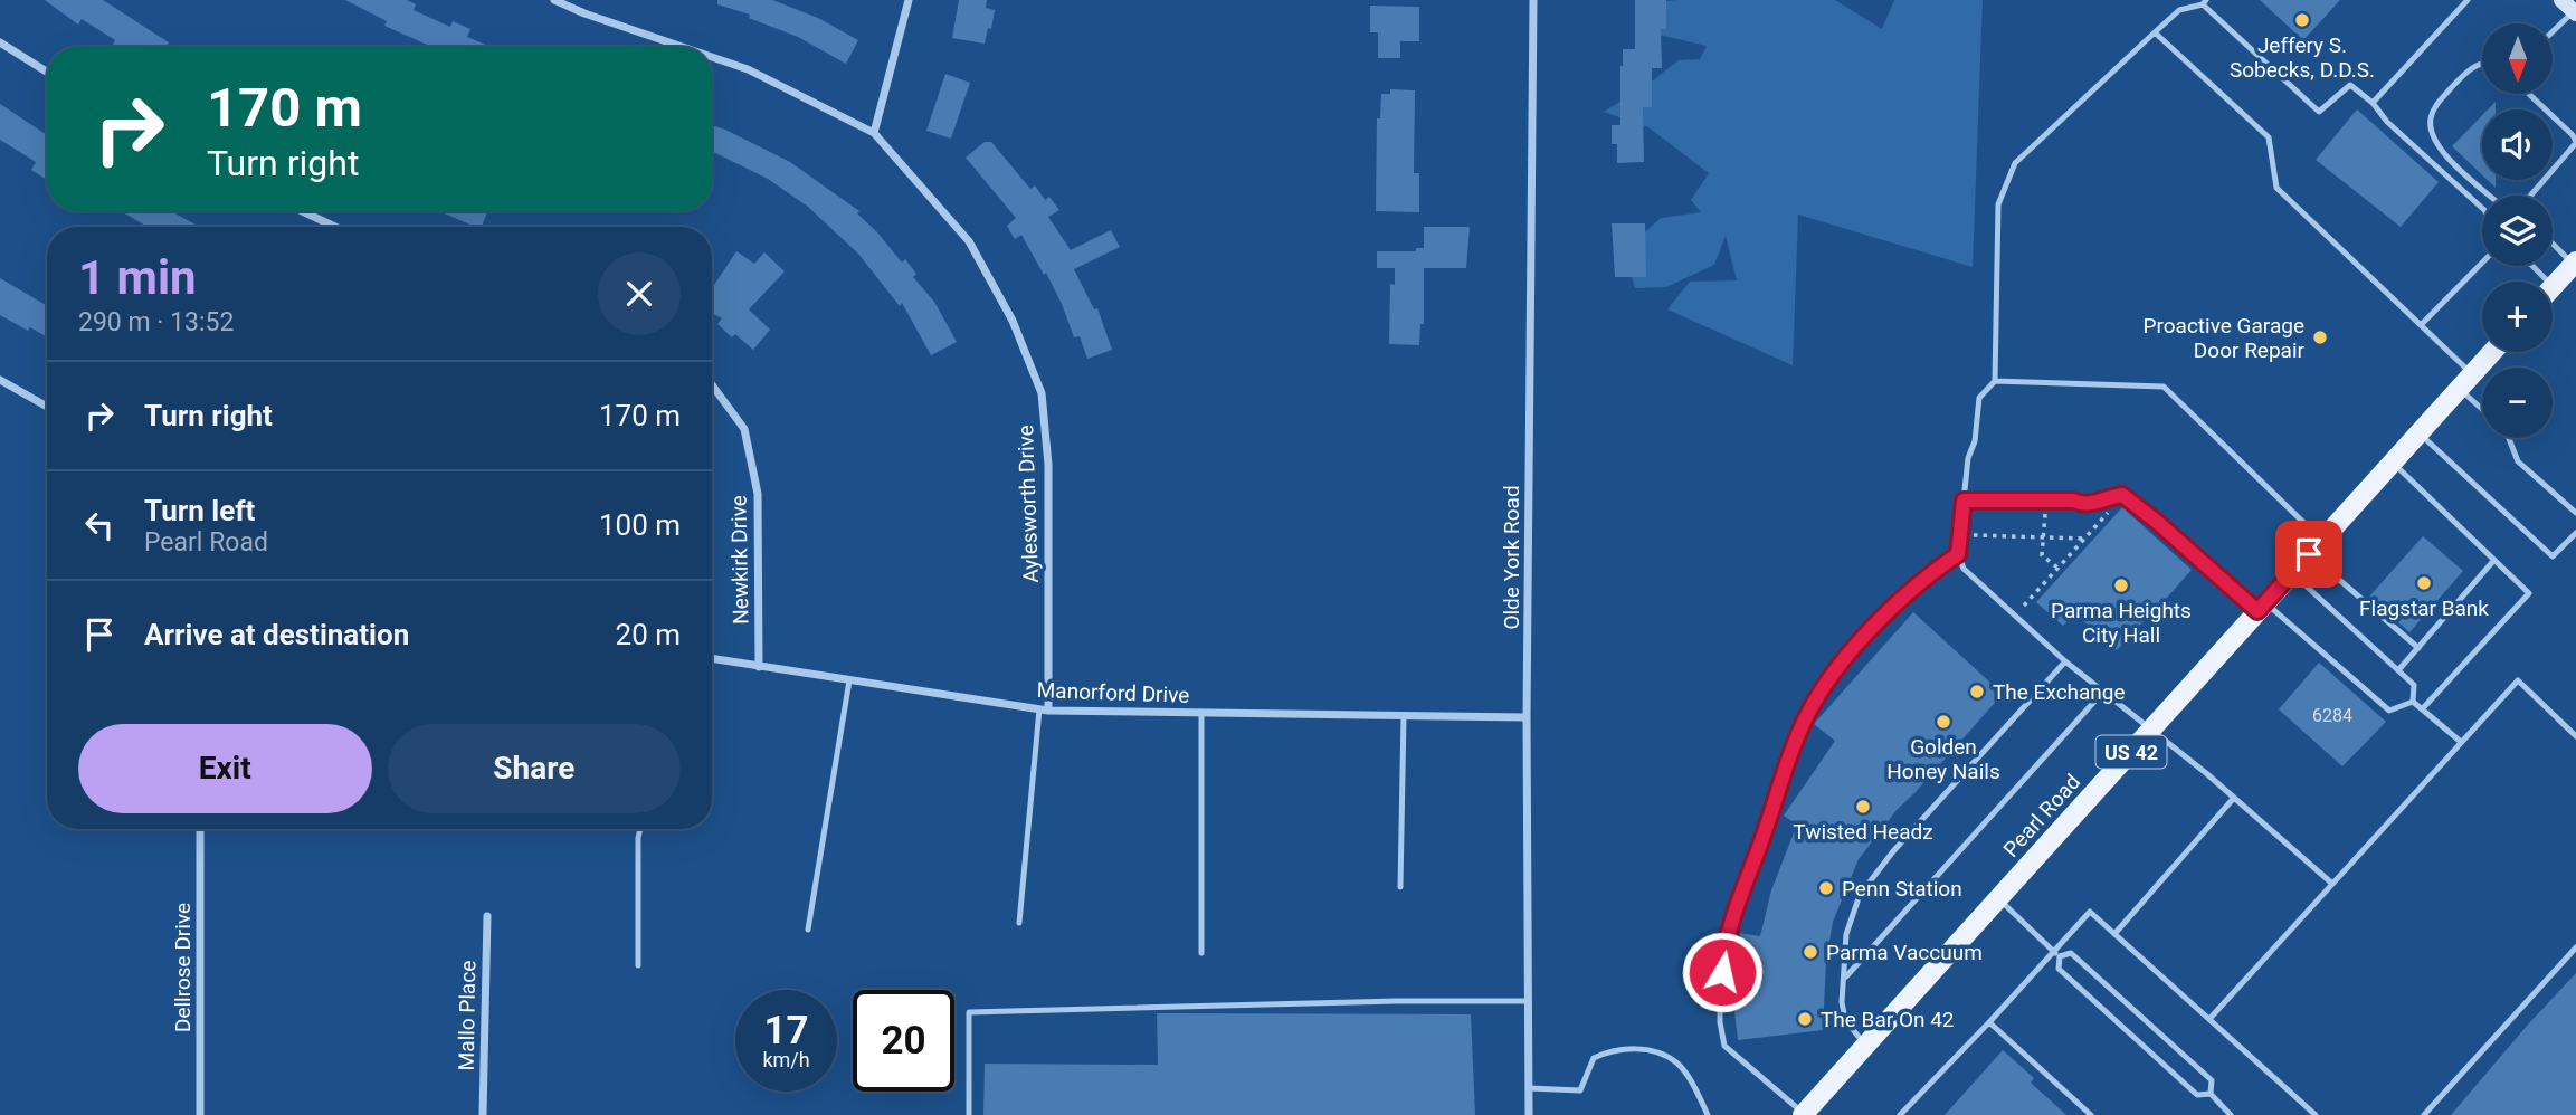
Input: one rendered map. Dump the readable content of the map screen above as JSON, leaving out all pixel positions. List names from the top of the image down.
{
  "streets": {
    "main road": ["US 42", "Pearl Road"],
    "street": [
      "Aylesworth Drive",
      "Olde York Road",
      "Newkirk Drive",
      "Manorford Drive",
      "Dellrose Drive",
      "Mallo Place"
    ]
  },
  "crossings": [
    ["Aylesworth Drive", "Manorford Drive"],
    ["Olde York Road", "Manorford Drive"],
    ["Newkirk Drive", "Manorford Drive"]
  ],
  "places": [
    "Jeffery S. Sobecks, D.D.S.",
    "Proactive Garage Door Repair",
    "Flagstar Bank",
    "Parma Heights City Hall",
    "The Exchange",
    "Golden Honey Nails",
    "Twisted Headz",
    "Penn Station",
    "Parma Vaccuum",
    "The Bar On 42"
  ],
  "house_numbers": ["6284"],
  "north": "bottom",
  "page": {
    "map_buttons": ["+", "−"],
    "turn": ["170 m", "Turn right"],
    "heading": ["1 min", "290 m · 13:52"],
    "list": [
      {
        "name": "Turn right",
        "value": "170 m"
      },
      {
        "name": "Turn left",
        "note": "Pearl Road",
        "value": "100 m"
      },
      {
        "name": "Arrive at destination",
        "value": "20 m"
      }
    ],
    "buttons": ["Exit", "Share"],
    "speed": "17 km/h",
    "limit": "20"
  }
}
